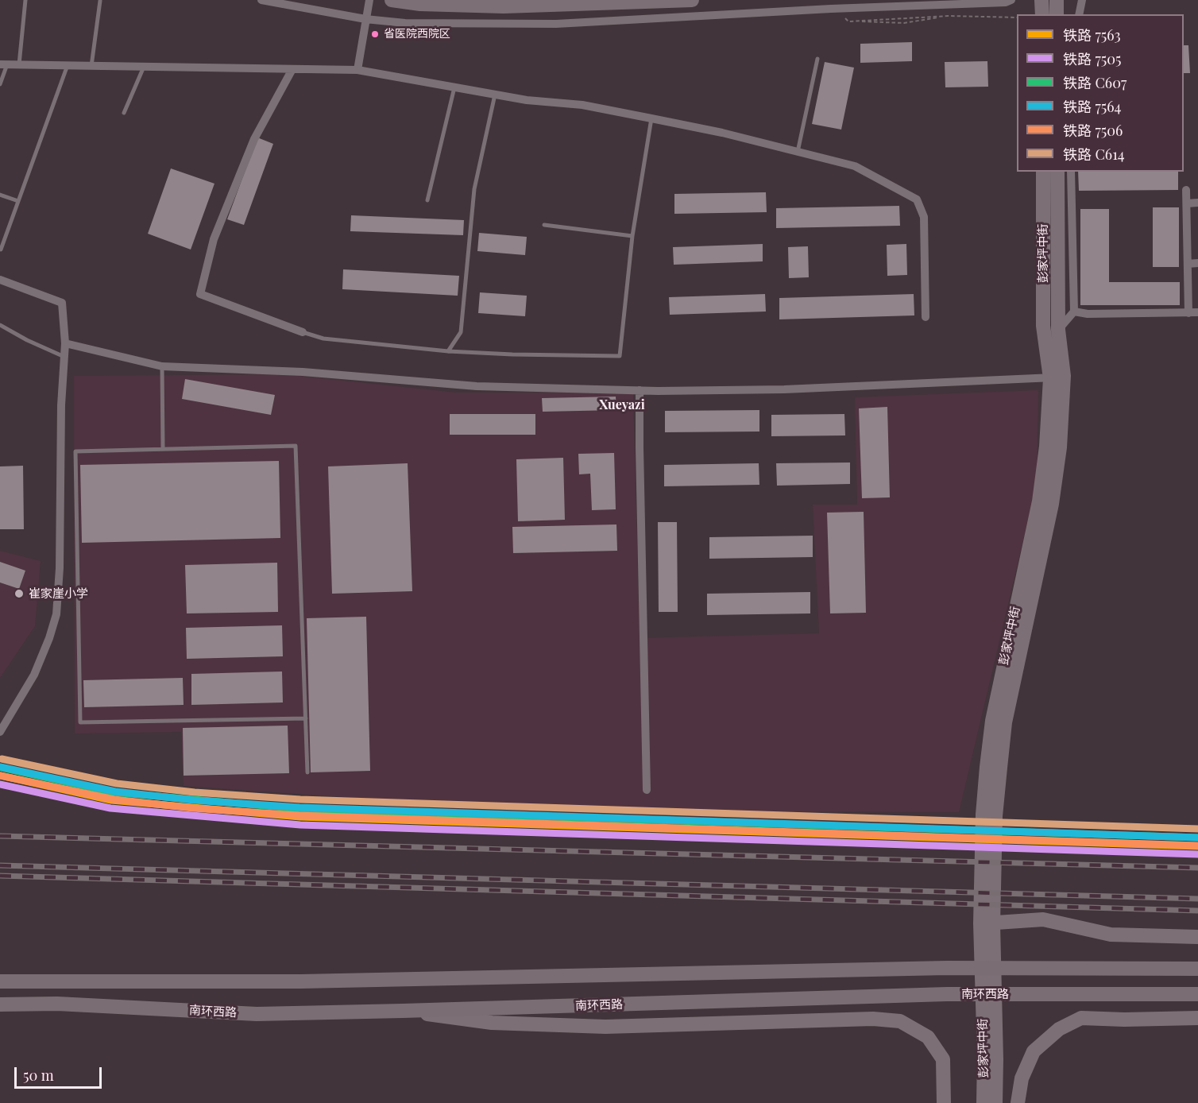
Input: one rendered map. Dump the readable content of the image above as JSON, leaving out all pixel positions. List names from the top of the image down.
{
  "streets": {
    "highway": ["南环西路"],
    "main road": ["彭家坪中街"]
  },
  "districts": ["Xueyazi"],
  "places": ["省医院西院区", "崔家崖小学"],
  "lines": [
    "rail line C614",
    "rail line 7564",
    "rail line C607",
    "rail line 7563",
    "rail line 7506",
    "rail line 7505"
  ],
  "legend": [
    "铁路 7563",
    "铁路 7505",
    "铁路 C607",
    "铁路 7564",
    "铁路 7506",
    "铁路 C614"
  ],
  "scale_bar": "50 m"
}
